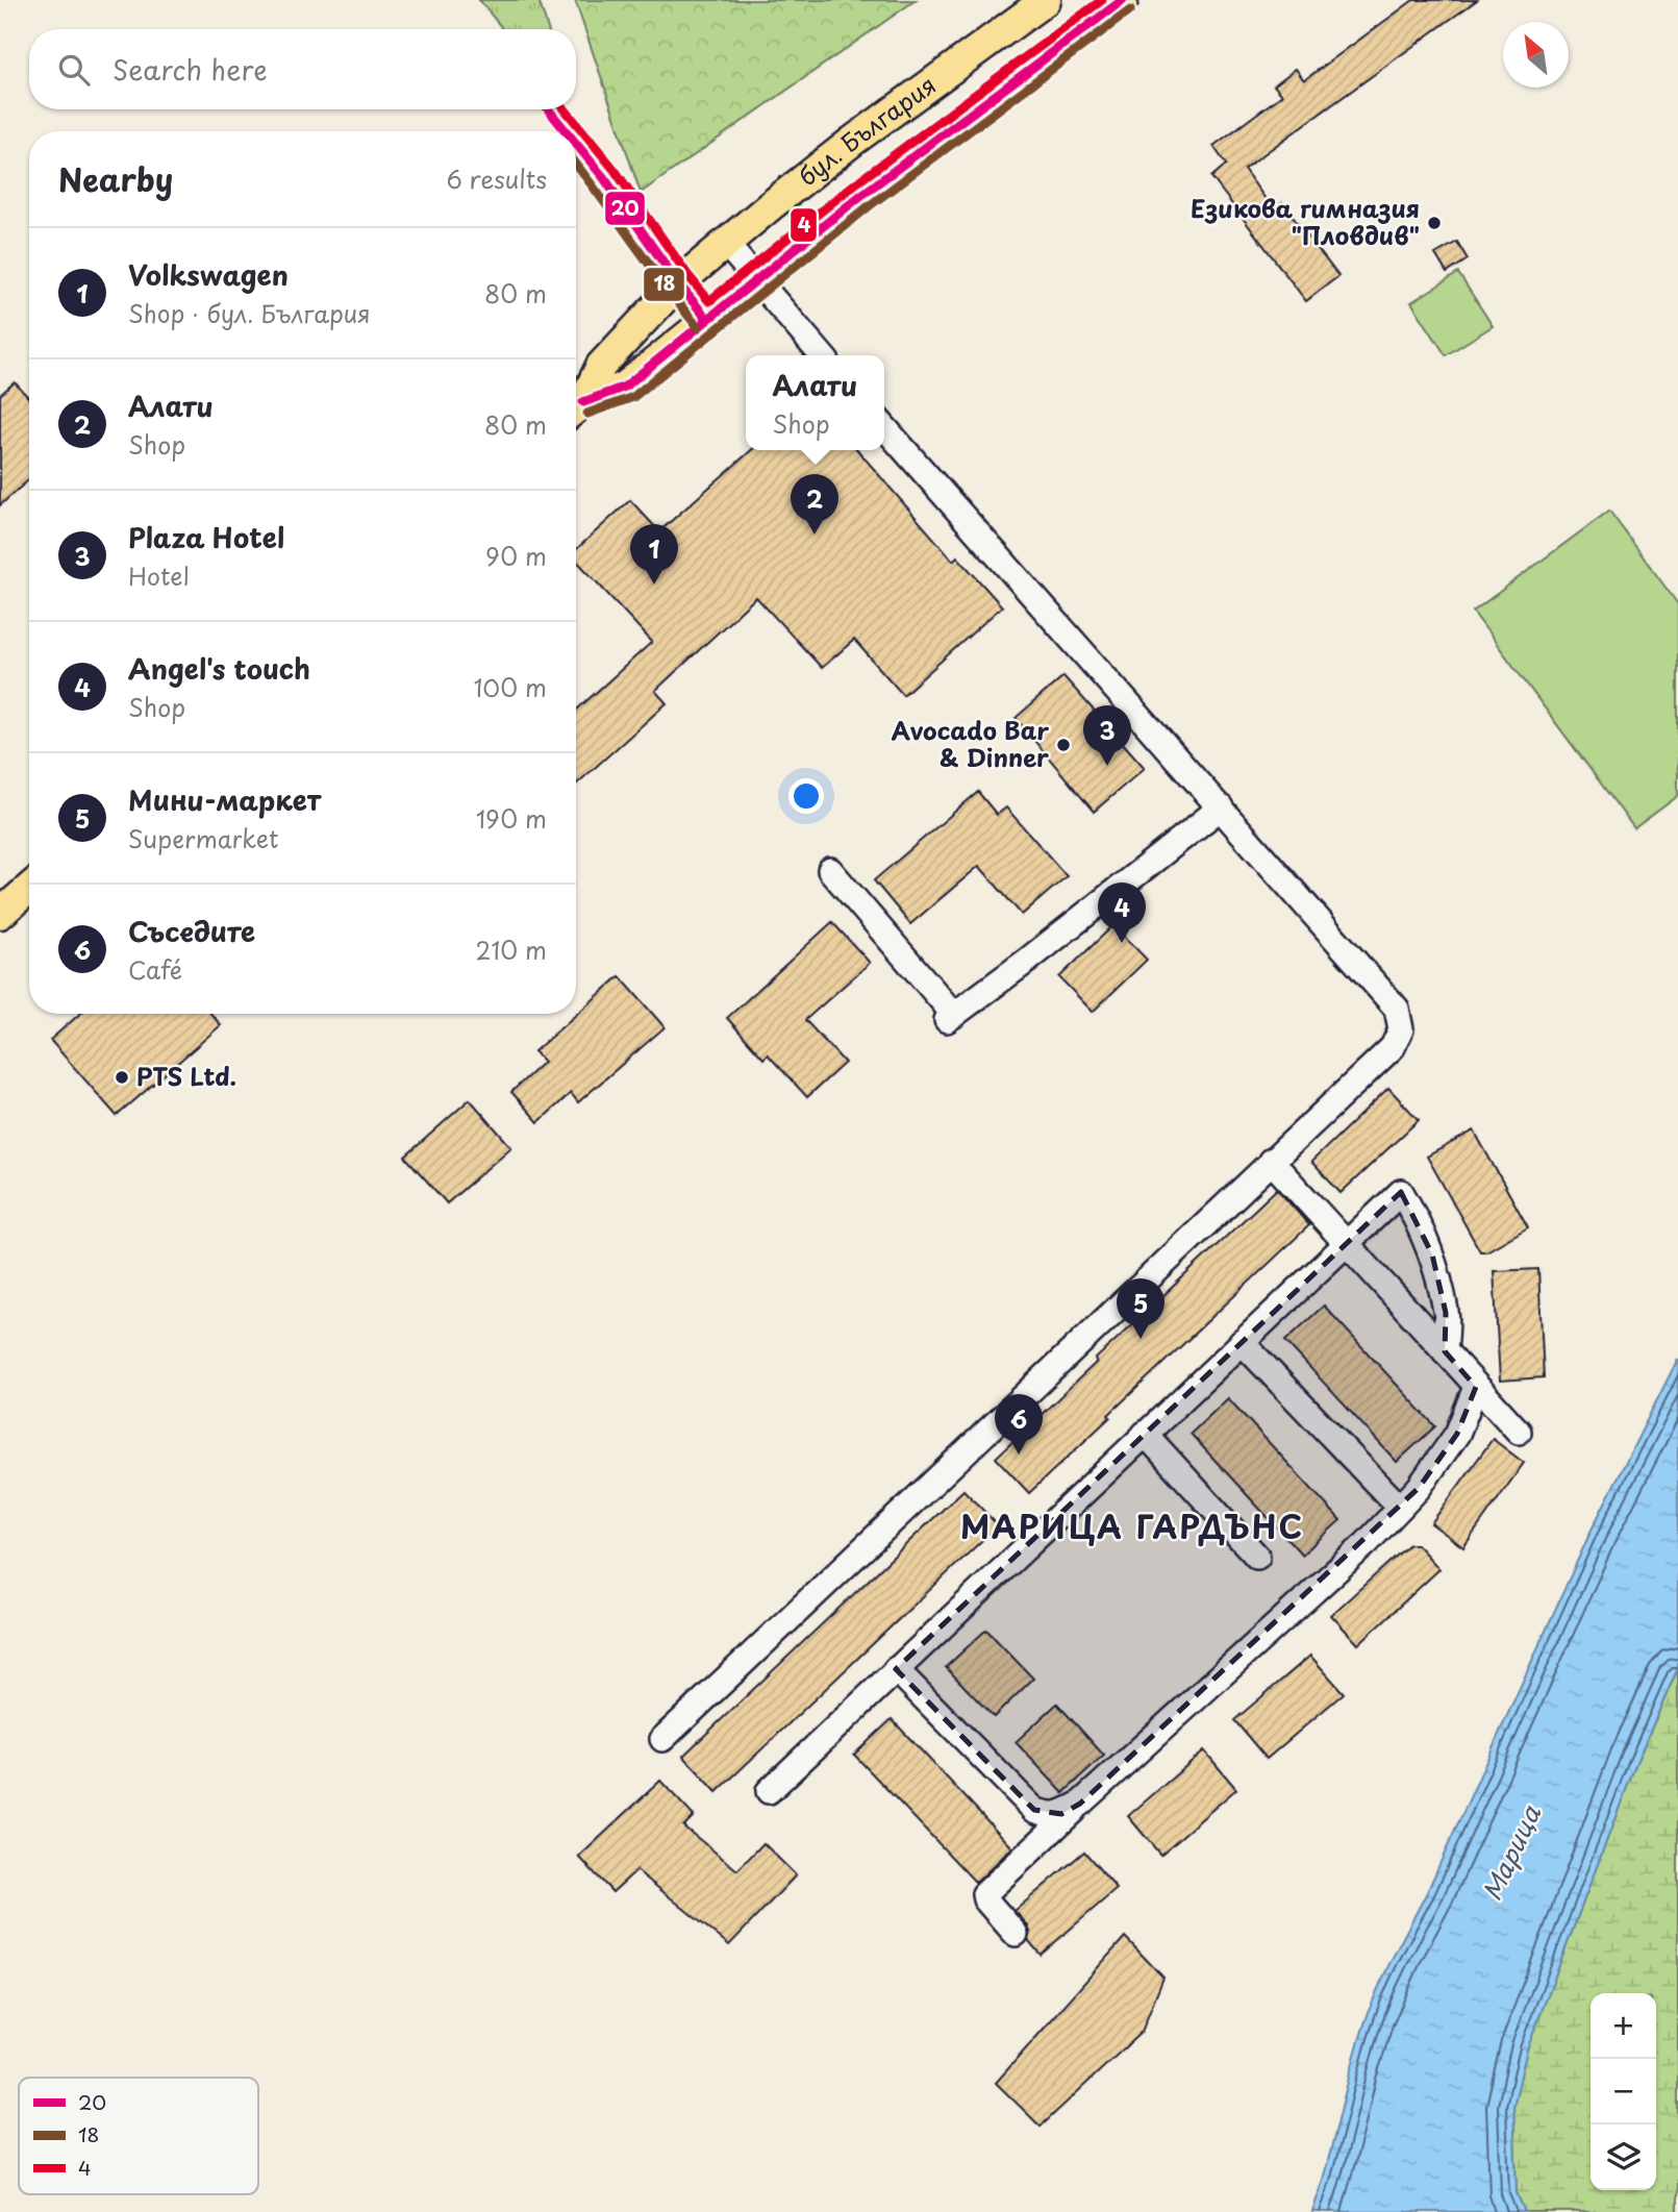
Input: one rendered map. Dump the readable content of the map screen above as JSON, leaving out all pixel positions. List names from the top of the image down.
{
  "streets": {
    "main road": ["бул. България"]
  },
  "districts": ["МАРИЦА ГАРДЪНС"],
  "water": ["Марица"],
  "places": ["Езикова гимназия \"Пловдив\"", "Avocado Bar & Dinner", "PTS Ltd."],
  "lines": ["transit line 20", "transit line 4", "transit line 18"],
  "legend": ["20", "18", "4"],
  "north": "top left",
  "page": {
    "search": "Search here",
    "heading": ["Nearby", "6 results"],
    "list": [
      {
        "mark": "1",
        "name": "Volkswagen",
        "note": "Shop · бул. България",
        "value": "80 m"
      },
      {
        "mark": "2",
        "name": "Алати",
        "note": "Shop",
        "value": "80 m"
      },
      {
        "mark": "3",
        "name": "Plaza Hotel",
        "note": "Hotel",
        "value": "90 m"
      },
      {
        "mark": "4",
        "name": "Angel's touch",
        "note": "Shop",
        "value": "100 m"
      },
      {
        "mark": "5",
        "name": "Мини-маркет",
        "note": "Supermarket",
        "value": "190 m"
      },
      {
        "mark": "6",
        "name": "Съседите",
        "note": "Café",
        "value": "210 m"
      }
    ],
    "popup": ["Алати", "Shop"],
    "pins": [
      "2",
      "1",
      "3",
      "4",
      "5",
      "6"
    ],
    "map_buttons": ["+", "−"]
  }
}
